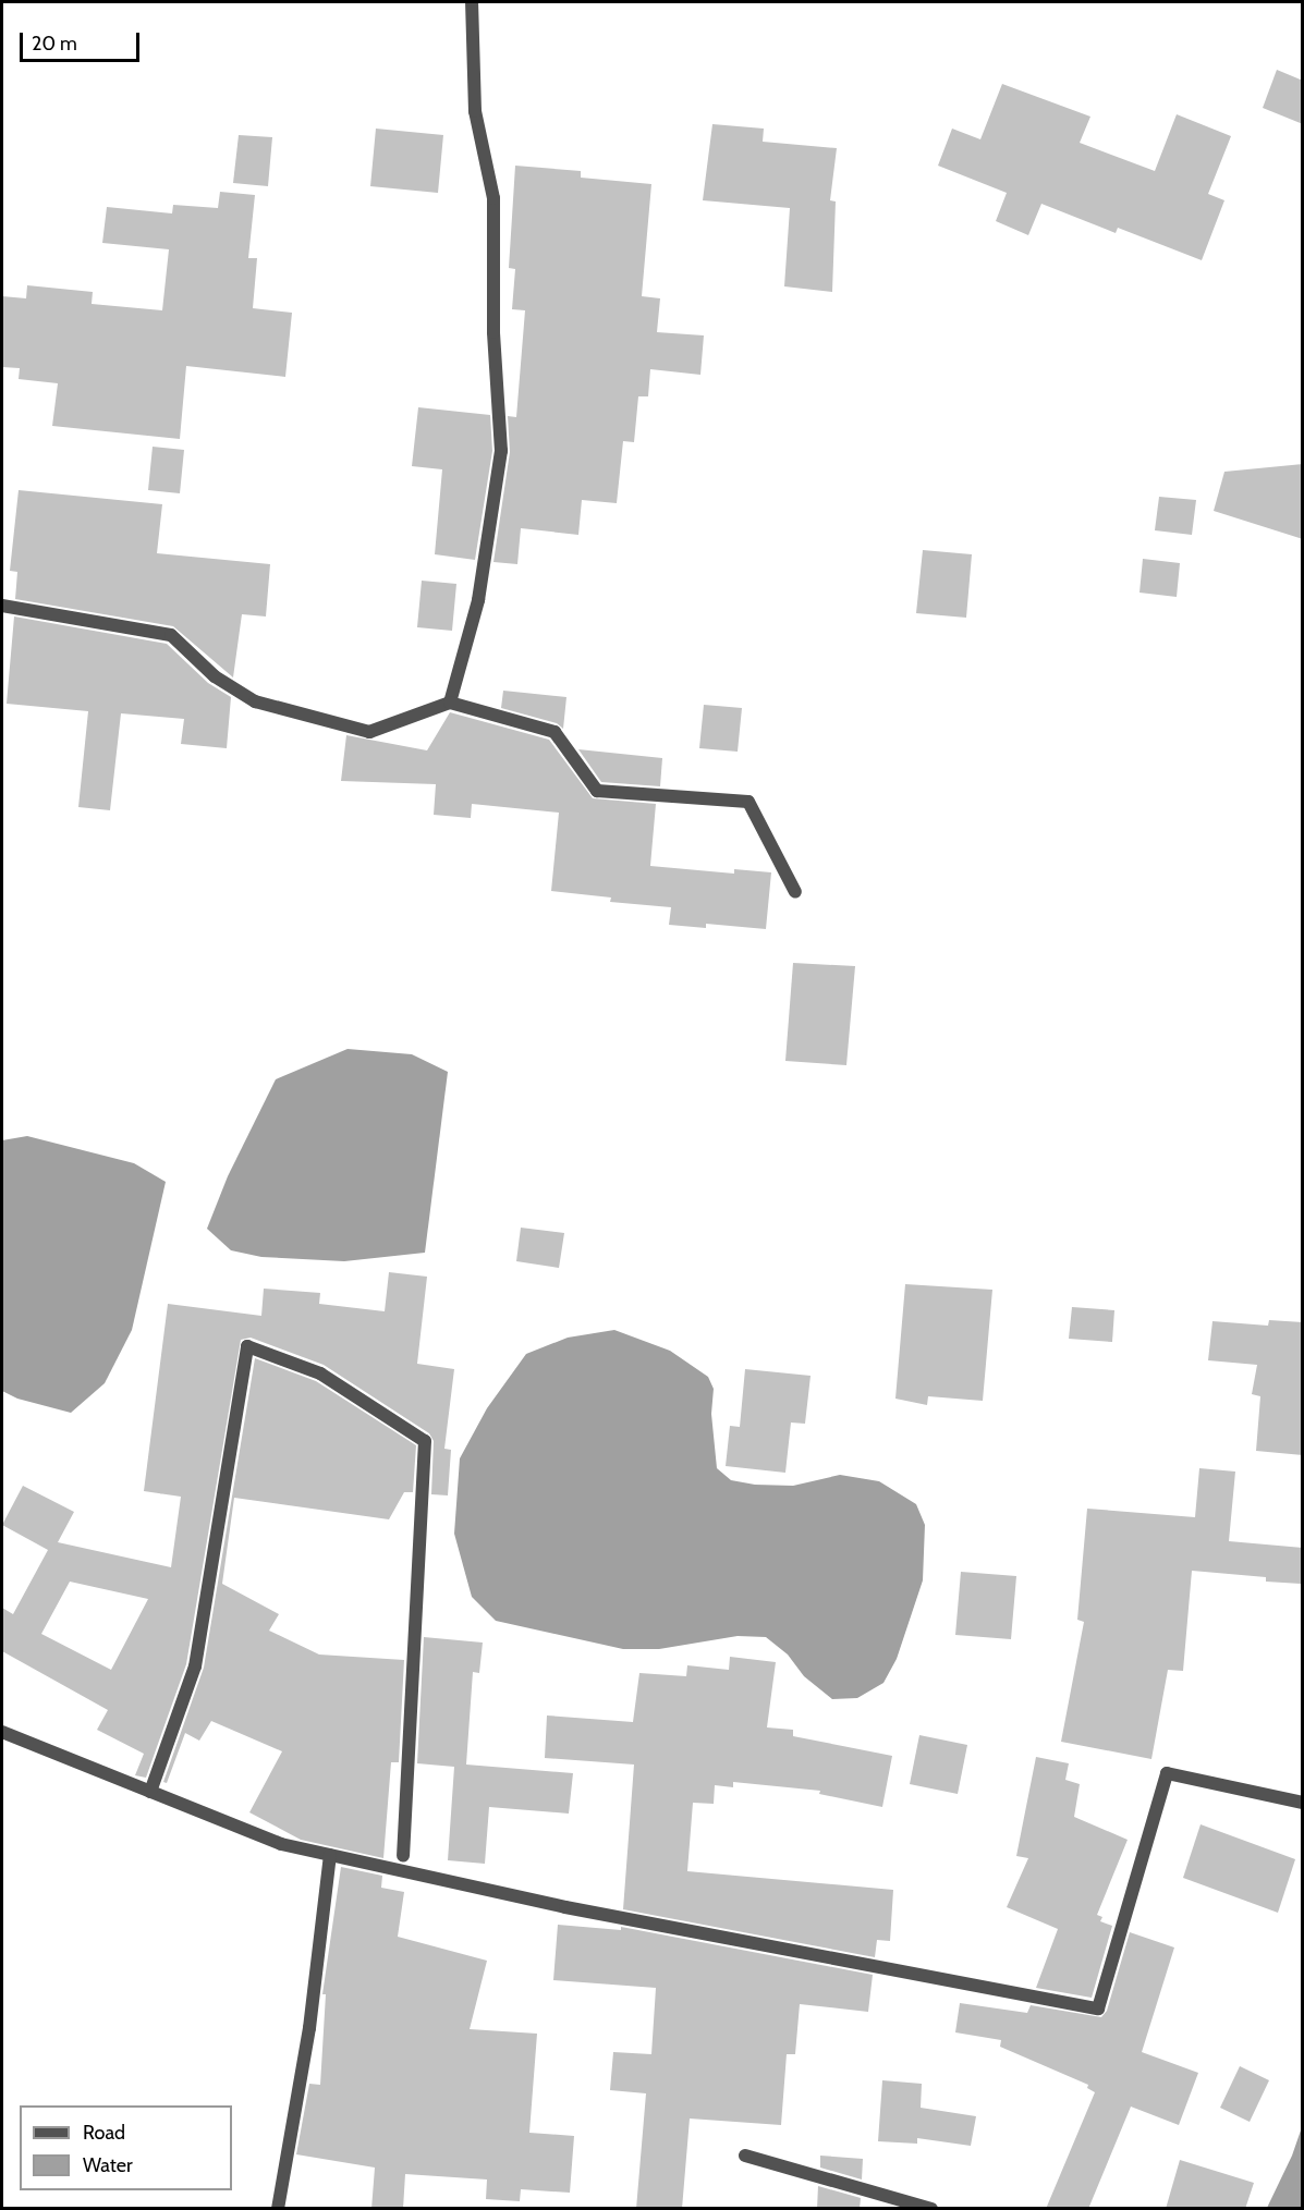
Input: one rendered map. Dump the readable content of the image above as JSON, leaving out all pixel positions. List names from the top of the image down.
{
  "legend": ["Road", "Water"],
  "scale_bar": "20 m"
}
